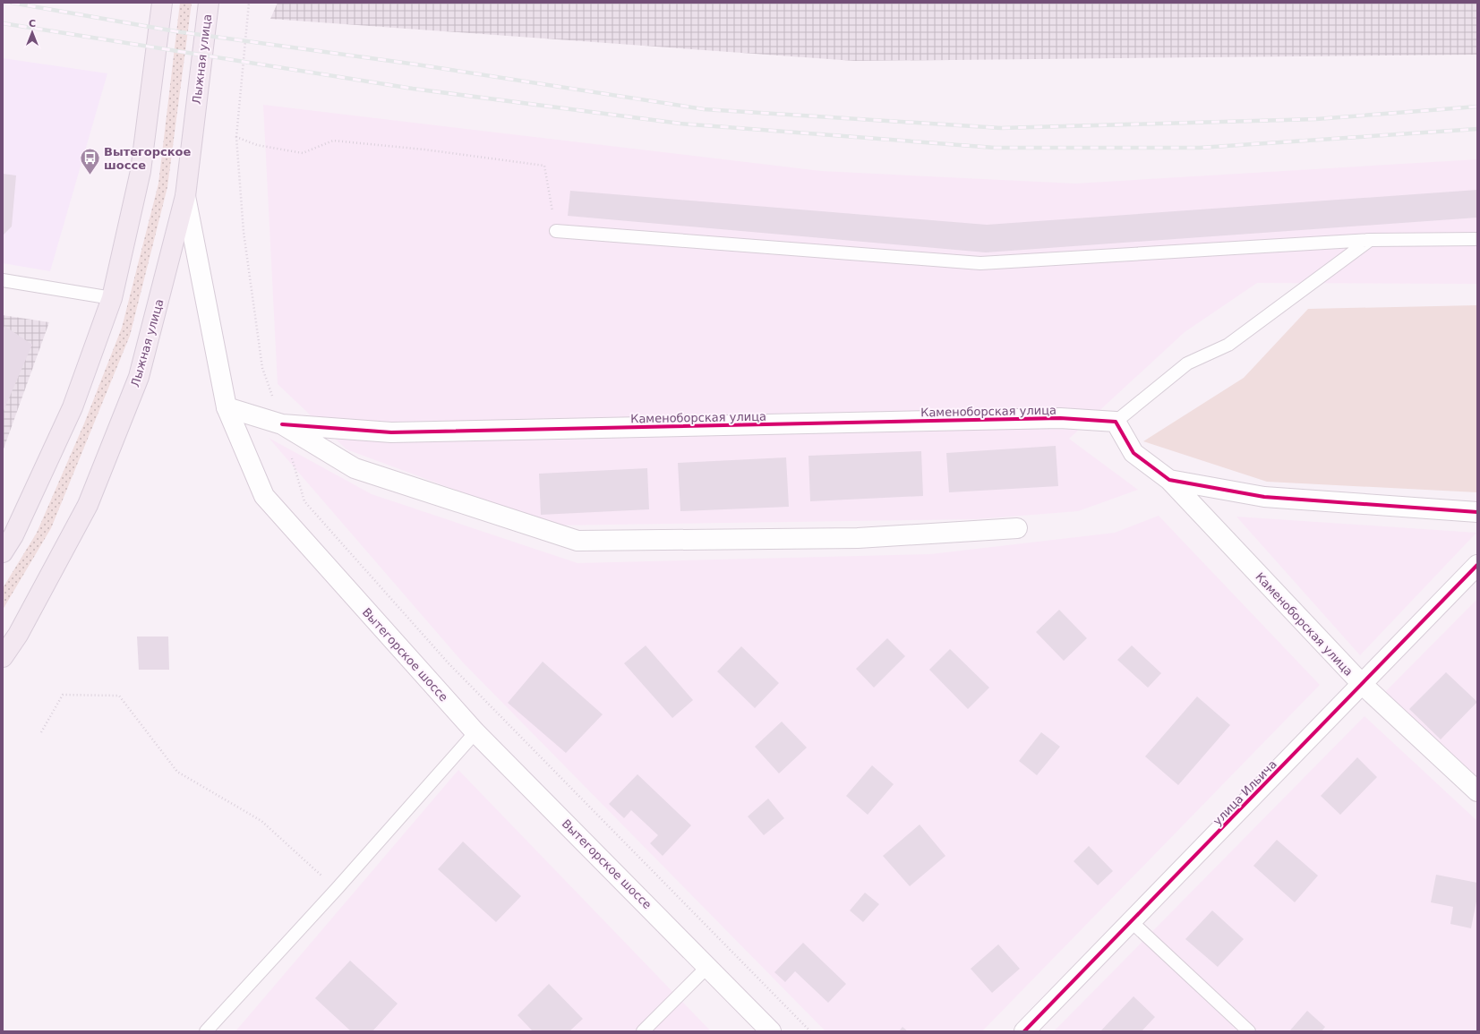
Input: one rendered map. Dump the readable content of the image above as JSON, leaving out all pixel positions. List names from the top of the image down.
{
  "streets": {
    "main road": ["Лыжная улица"],
    "street": ["Каменоборская улица", "Вытегорское шоссе", "улица Ильича"]
  },
  "crossings": [
    ["Лыжная улица", "Вытегорское шоссе"],
    ["Каменоборская улица", "улица Ильича"]
  ],
  "places": {
    "bus stop": ["Вытегорское шоссе"]
  },
  "north": "top"
}
